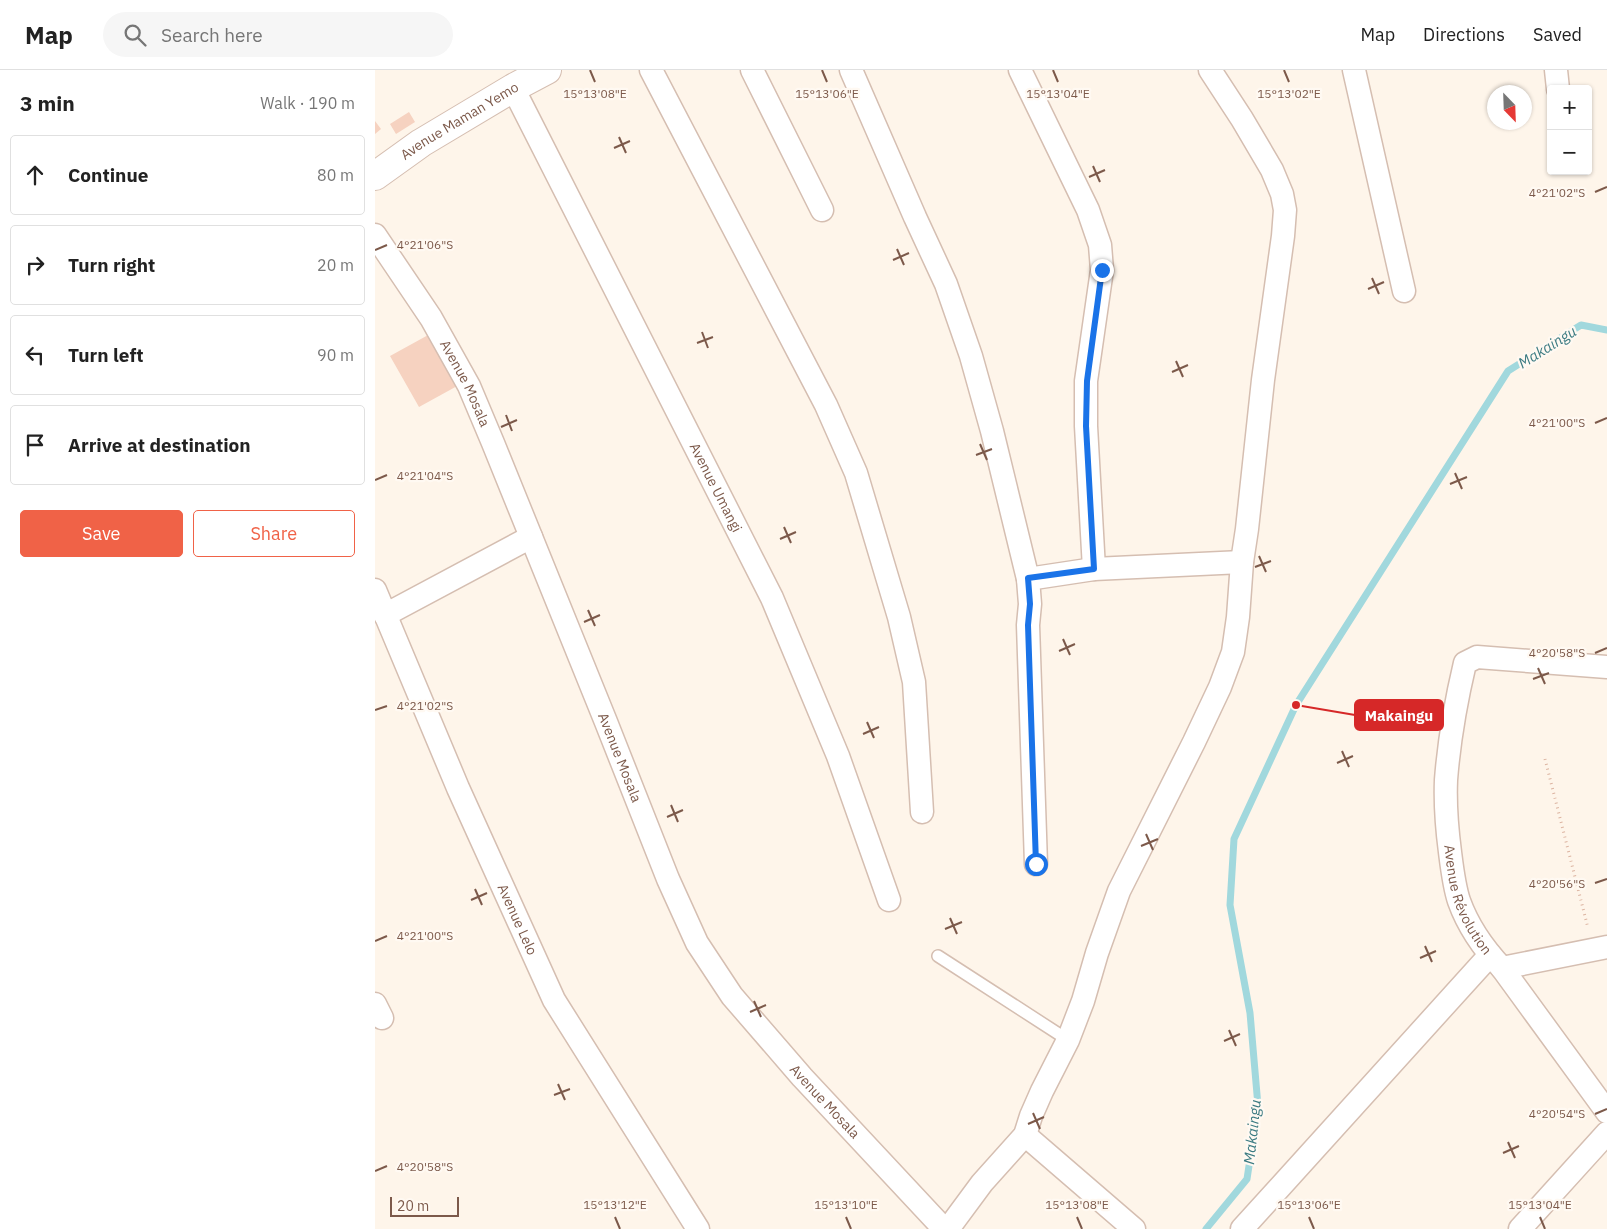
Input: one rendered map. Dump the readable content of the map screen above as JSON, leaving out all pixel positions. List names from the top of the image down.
{
  "streets": {
    "street": [
      "Avenue Maman Yemo",
      "Avenue Mosala",
      "Avenue Umangi",
      "Avenue Révolution",
      "Avenue Lelo"
    ]
  },
  "crossings": [
    ["Avenue Maman Yemo", "Avenue Umangi"]
  ],
  "water": ["Makaingu"],
  "places": ["Makaingu"],
  "scale_bar": "20 m",
  "north": "bottom right",
  "page": {
    "header": "Map",
    "search": "Search here",
    "nav": ["Map", "Directions", "Saved"],
    "heading": ["3 min", "Walk · 190 m"],
    "map_buttons": ["+", "−"],
    "list": [
      ["Continue", "80 m"],
      ["Turn right", "20 m"],
      ["Turn left", "90 m"],
      "Arrive at destination"
    ],
    "buttons": ["Save", "Share"],
    "scale": "20 m"
  },
  "coordinates": [
    "15°13'08\"E",
    "15°13'06\"E",
    "15°13'04\"E",
    "15°13'02\"E",
    "4°21'02\"S",
    "4°21'06\"S",
    "4°21'00\"S",
    "4°21'04\"S",
    "4°20'58\"S",
    "4°20'56\"S",
    "4°20'54\"S",
    "15°13'12\"E",
    "15°13'10\"E"
  ]
}
